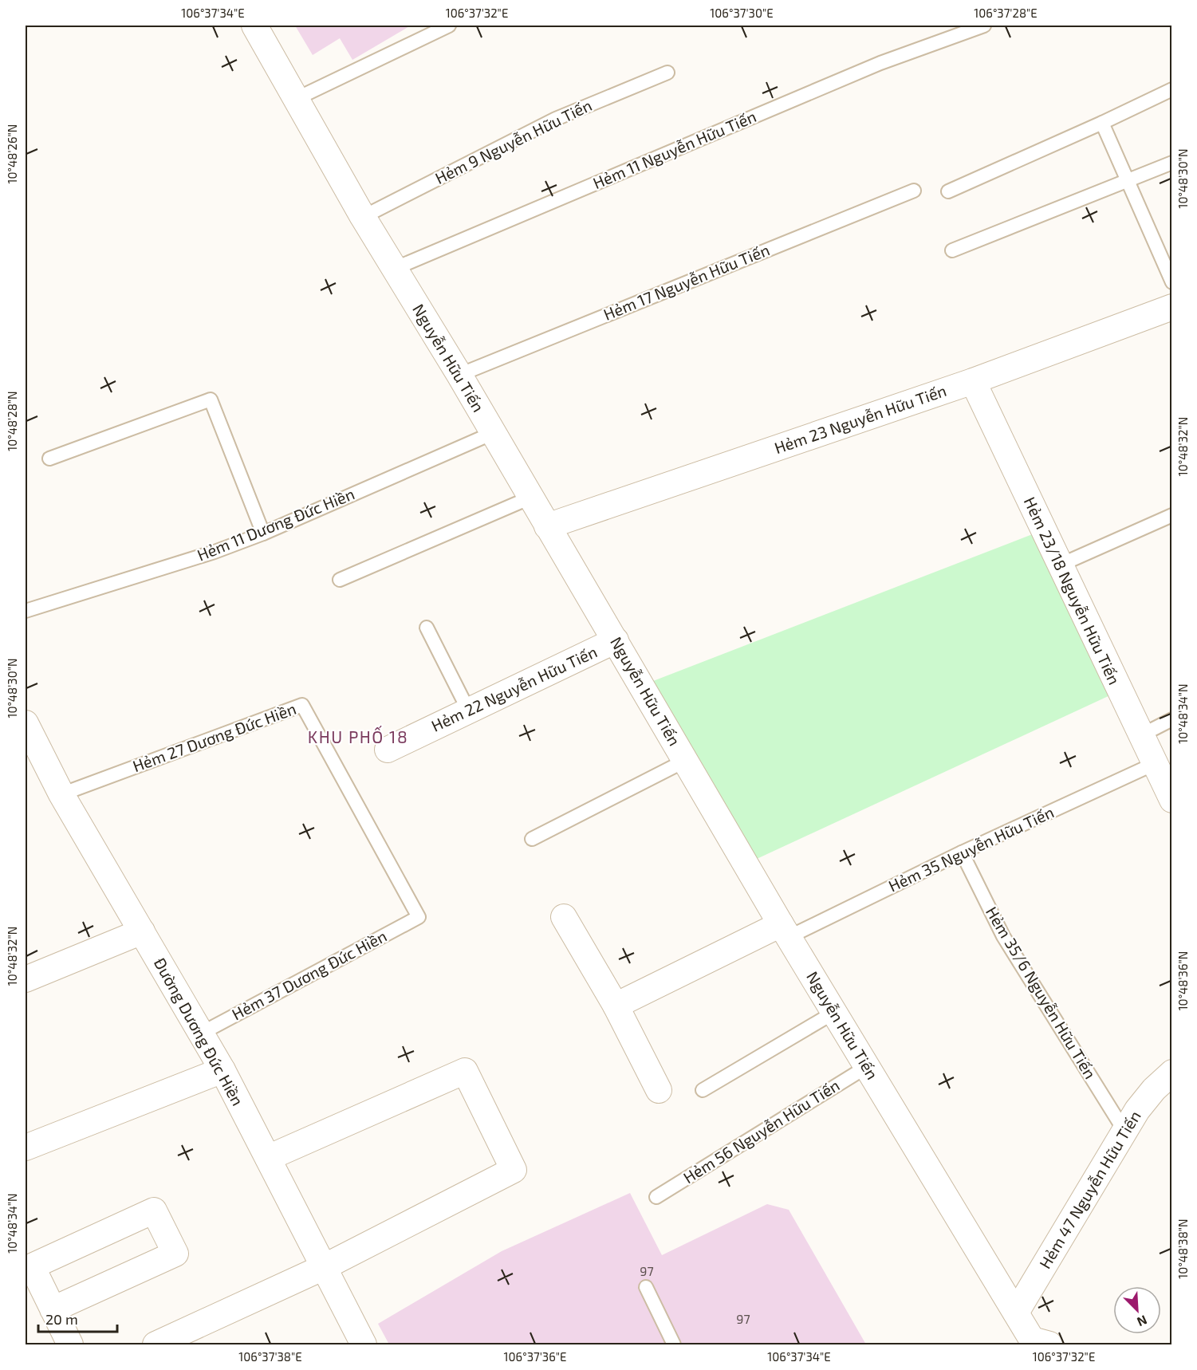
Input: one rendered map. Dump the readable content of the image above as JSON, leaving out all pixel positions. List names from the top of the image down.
{
  "streets": {
    "street": [
      "Nguyễn Hữu Tiến",
      "Hẻm 23 Nguyễn Hữu Tiến",
      "Hẻm 23/18 Nguyễn Hữu Tiến",
      "Hẻm 22 Nguyễn Hữu Tiến",
      "Đường Dương Đức Hiền",
      "Hẻm 47 Nguyễn Hữu Tiến"
    ],
    "lane": [
      "Hẻm 9 Nguyễn Hữu Tiến",
      "Hẻm 11 Nguyễn Hữu Tiến",
      "Hẻm 17 Nguyễn Hữu Tiến",
      "Hẻm 11 Dương Đức Hiền",
      "Hẻm 27 Dương Đức Hiền",
      "Hẻm 35 Nguyễn Hữu Tiến",
      "Hẻm 37 Dương Đức Hiền",
      "Hẻm 35/6 Nguyễn Hữu Tiến",
      "Hẻm 56 Nguyễn Hữu Tiến"
    ]
  },
  "crossings": [
    ["Hẻm 9 Nguyễn Hữu Tiến", "Nguyễn Hữu Tiến"],
    ["Hẻm 11 Nguyễn Hữu Tiến", "Nguyễn Hữu Tiến"],
    ["Hẻm 17 Nguyễn Hữu Tiến", "Nguyễn Hữu Tiến"],
    ["Nguyễn Hữu Tiến", "Hẻm 23 Nguyễn Hữu Tiến"],
    ["Nguyễn Hữu Tiến", "Hẻm 11 Dương Đức Hiền"],
    ["Nguyễn Hữu Tiến", "Hẻm 22 Nguyễn Hữu Tiến"],
    ["Nguyễn Hữu Tiến", "Hẻm 35 Nguyễn Hữu Tiến"],
    ["Nguyễn Hữu Tiến", "Hẻm 56 Nguyễn Hữu Tiến"],
    ["Nguyễn Hữu Tiến", "Hẻm 47 Nguyễn Hữu Tiến"],
    ["Hẻm 23 Nguyễn Hữu Tiến", "Hẻm 23/18 Nguyễn Hữu Tiến"],
    ["Hẻm 23/18 Nguyễn Hữu Tiến", "Hẻm 35 Nguyễn Hữu Tiến"],
    ["Hẻm 27 Dương Đức Hiền", "Hẻm 37 Dương Đức Hiền"],
    ["Hẻm 27 Dương Đức Hiền", "Đường Dương Đức Hiền"],
    ["Hẻm 35 Nguyễn Hữu Tiến", "Hẻm 35/6 Nguyễn Hữu Tiến"],
    ["Hẻm 37 Dương Đức Hiền", "Đường Dương Đức Hiền"],
    ["Hẻm 35/6 Nguyễn Hữu Tiến", "Hẻm 47 Nguyễn Hữu Tiến"]
  ],
  "districts": ["KHU PHỐ 18"],
  "house_numbers": ["97", "97"],
  "scale_bar": "20 m",
  "north": "bottom right",
  "coordinates": [
    "106°37'34\"E",
    "106°37'32\"E",
    "106°37'30\"E",
    "106°37'28\"E",
    "10°48'26\"N",
    "10°48'30\"N",
    "10°48'28\"N",
    "10°48'32\"N",
    "10°48'34\"N",
    "10°48'36\"N",
    "10°48'38\"N",
    "106°37'38\"E",
    "106°37'36\"E"
  ]
}
